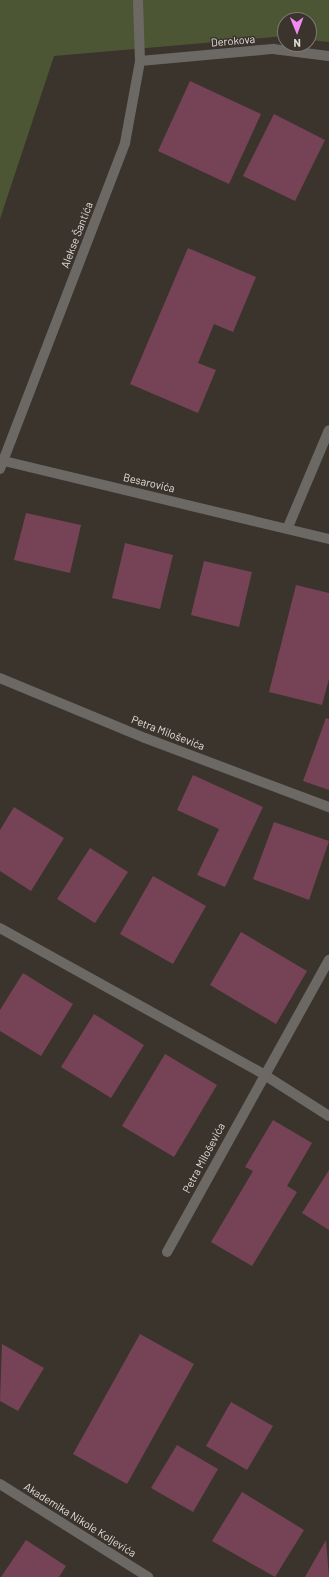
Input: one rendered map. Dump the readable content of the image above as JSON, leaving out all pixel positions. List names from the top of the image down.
{
  "streets": {
    "street": [
      "Derokova",
      "Alekse Šantića",
      "Besarovića",
      "Petra Miloševića",
      "Akademika Nikole Koljevića"
    ]
  },
  "crossings": [
    ["Derokova", "Alekse Šantića"],
    ["Alekse Šantića", "Besarovića"]
  ],
  "north": "bottom"
}
